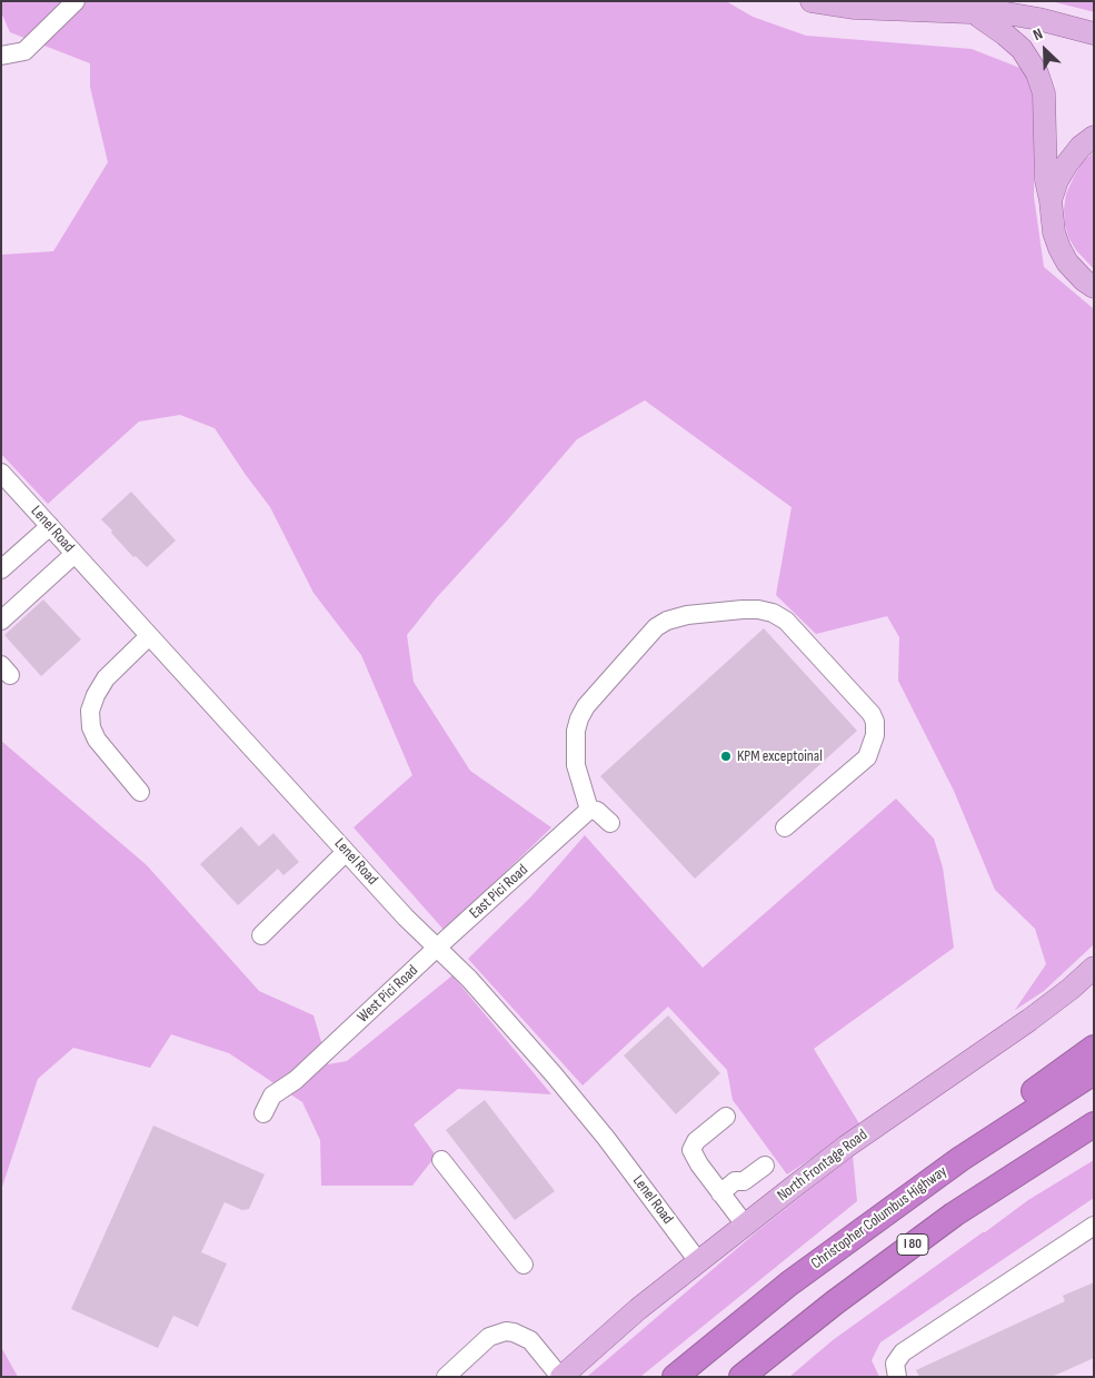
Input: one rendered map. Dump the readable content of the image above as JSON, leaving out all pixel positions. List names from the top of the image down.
{
  "streets": {
    "highway": ["Christopher Columbus Highway", "I 80"],
    "main road": ["North Frontage Road"],
    "street": ["Lenel Road", "East Pici Road", "West Pici Road"]
  },
  "crossings": [
    ["Lenel Road", "East Pici Road"],
    ["Lenel Road", "West Pici Road"],
    ["Lenel Road", "North Frontage Road"],
    ["East Pici Road", "West Pici Road"]
  ],
  "places": ["KPM exceptoinal"],
  "north": "top left"
}
